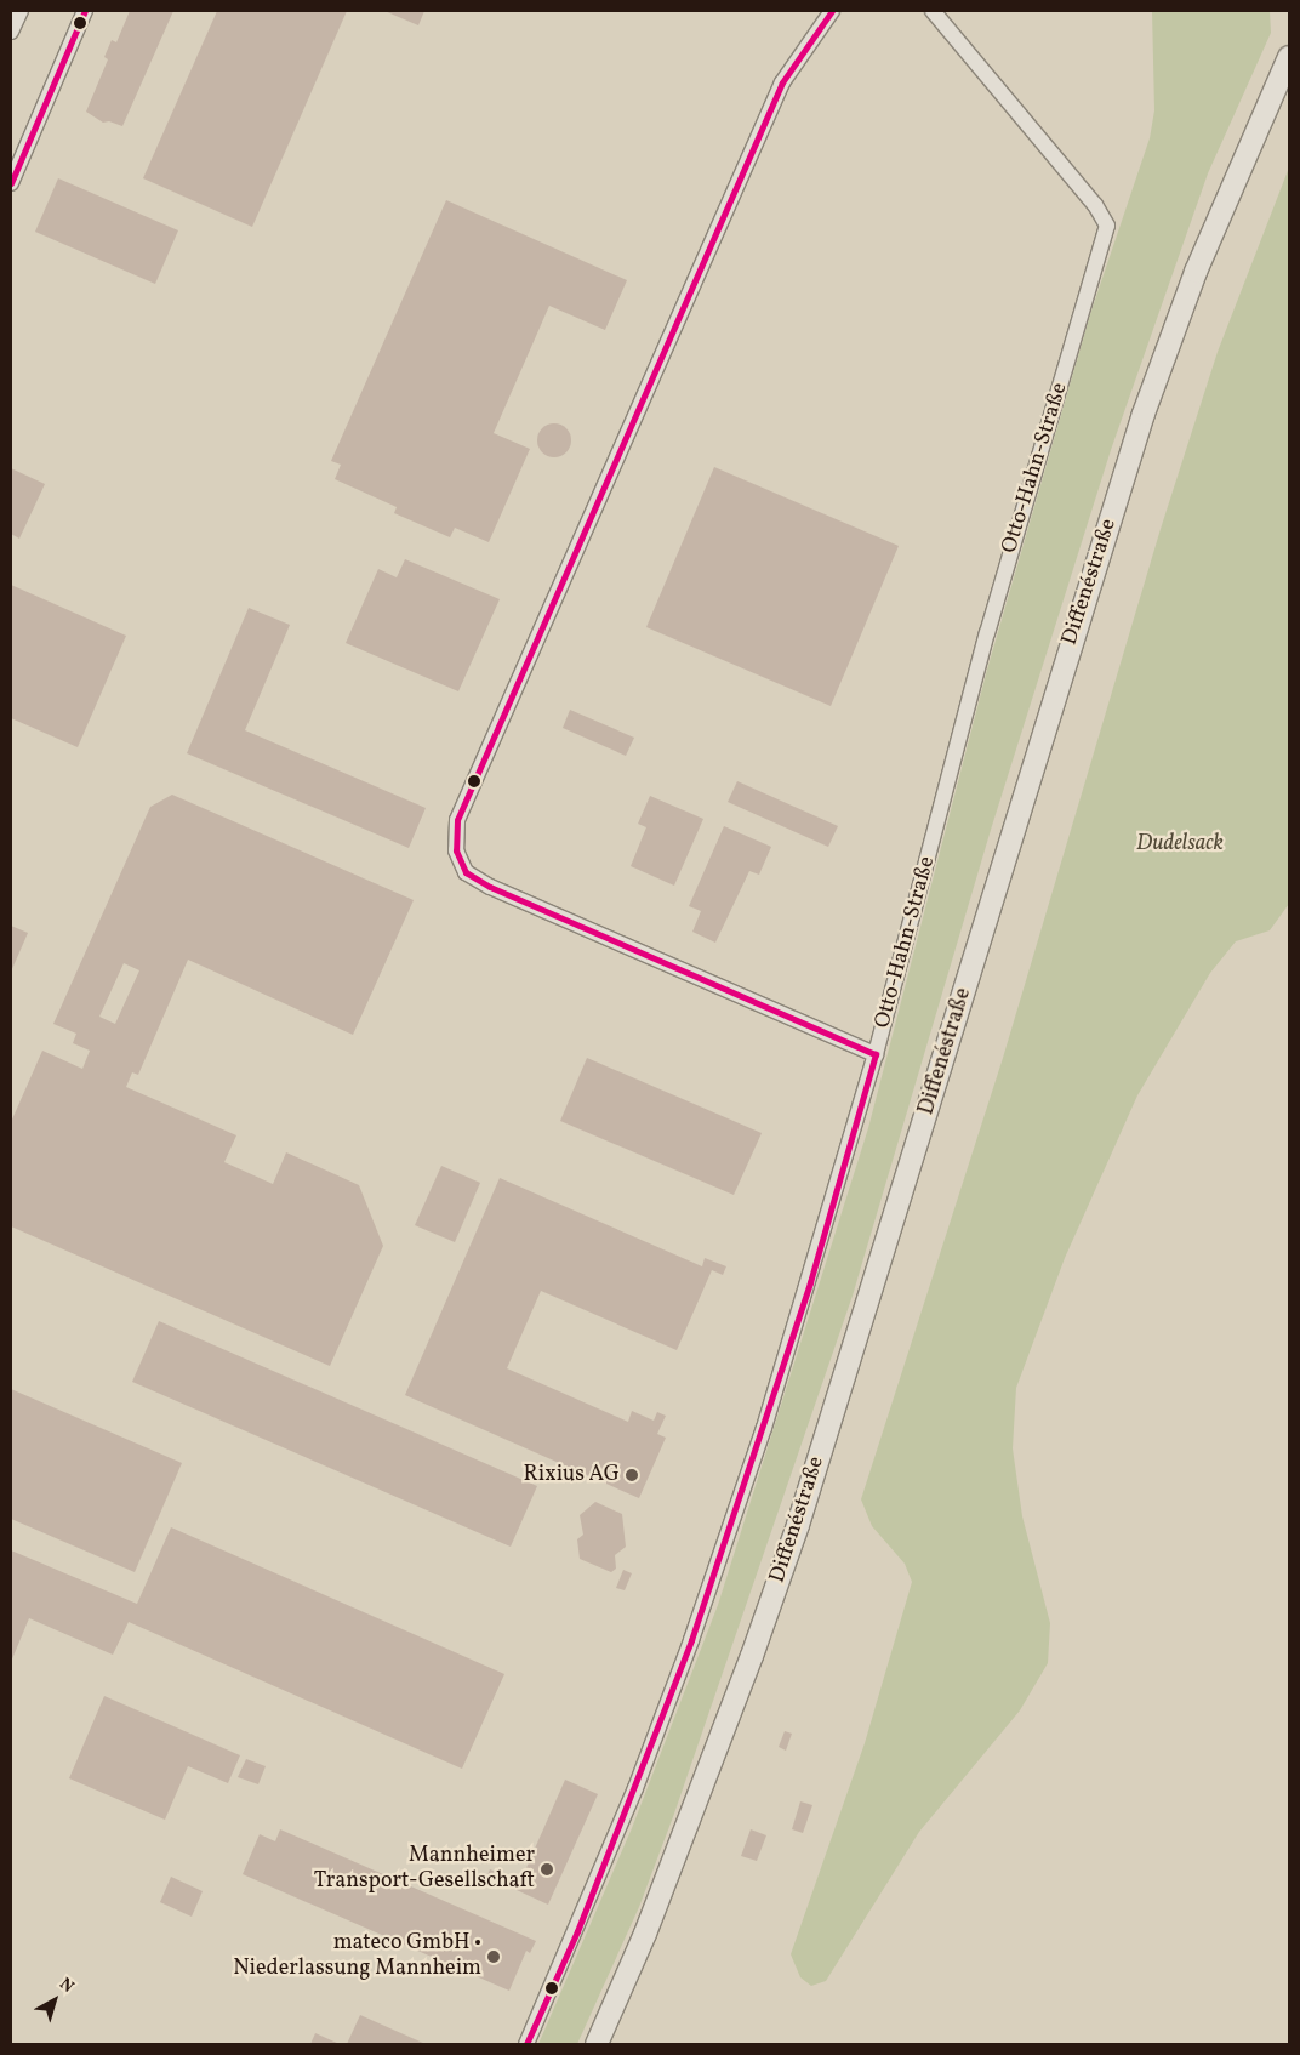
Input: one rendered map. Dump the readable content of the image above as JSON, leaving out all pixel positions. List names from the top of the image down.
{
  "streets": {
    "main road": ["Diffenéstraße"],
    "street": ["Otto-Hahn-Straße"]
  },
  "parks": ["Dudelsack"],
  "places": ["Rixius AG", "Mannheimer Transport-Gesellschaft", "mateco GmbH • Niederlassung Mannheim"],
  "north": "top right"
}
